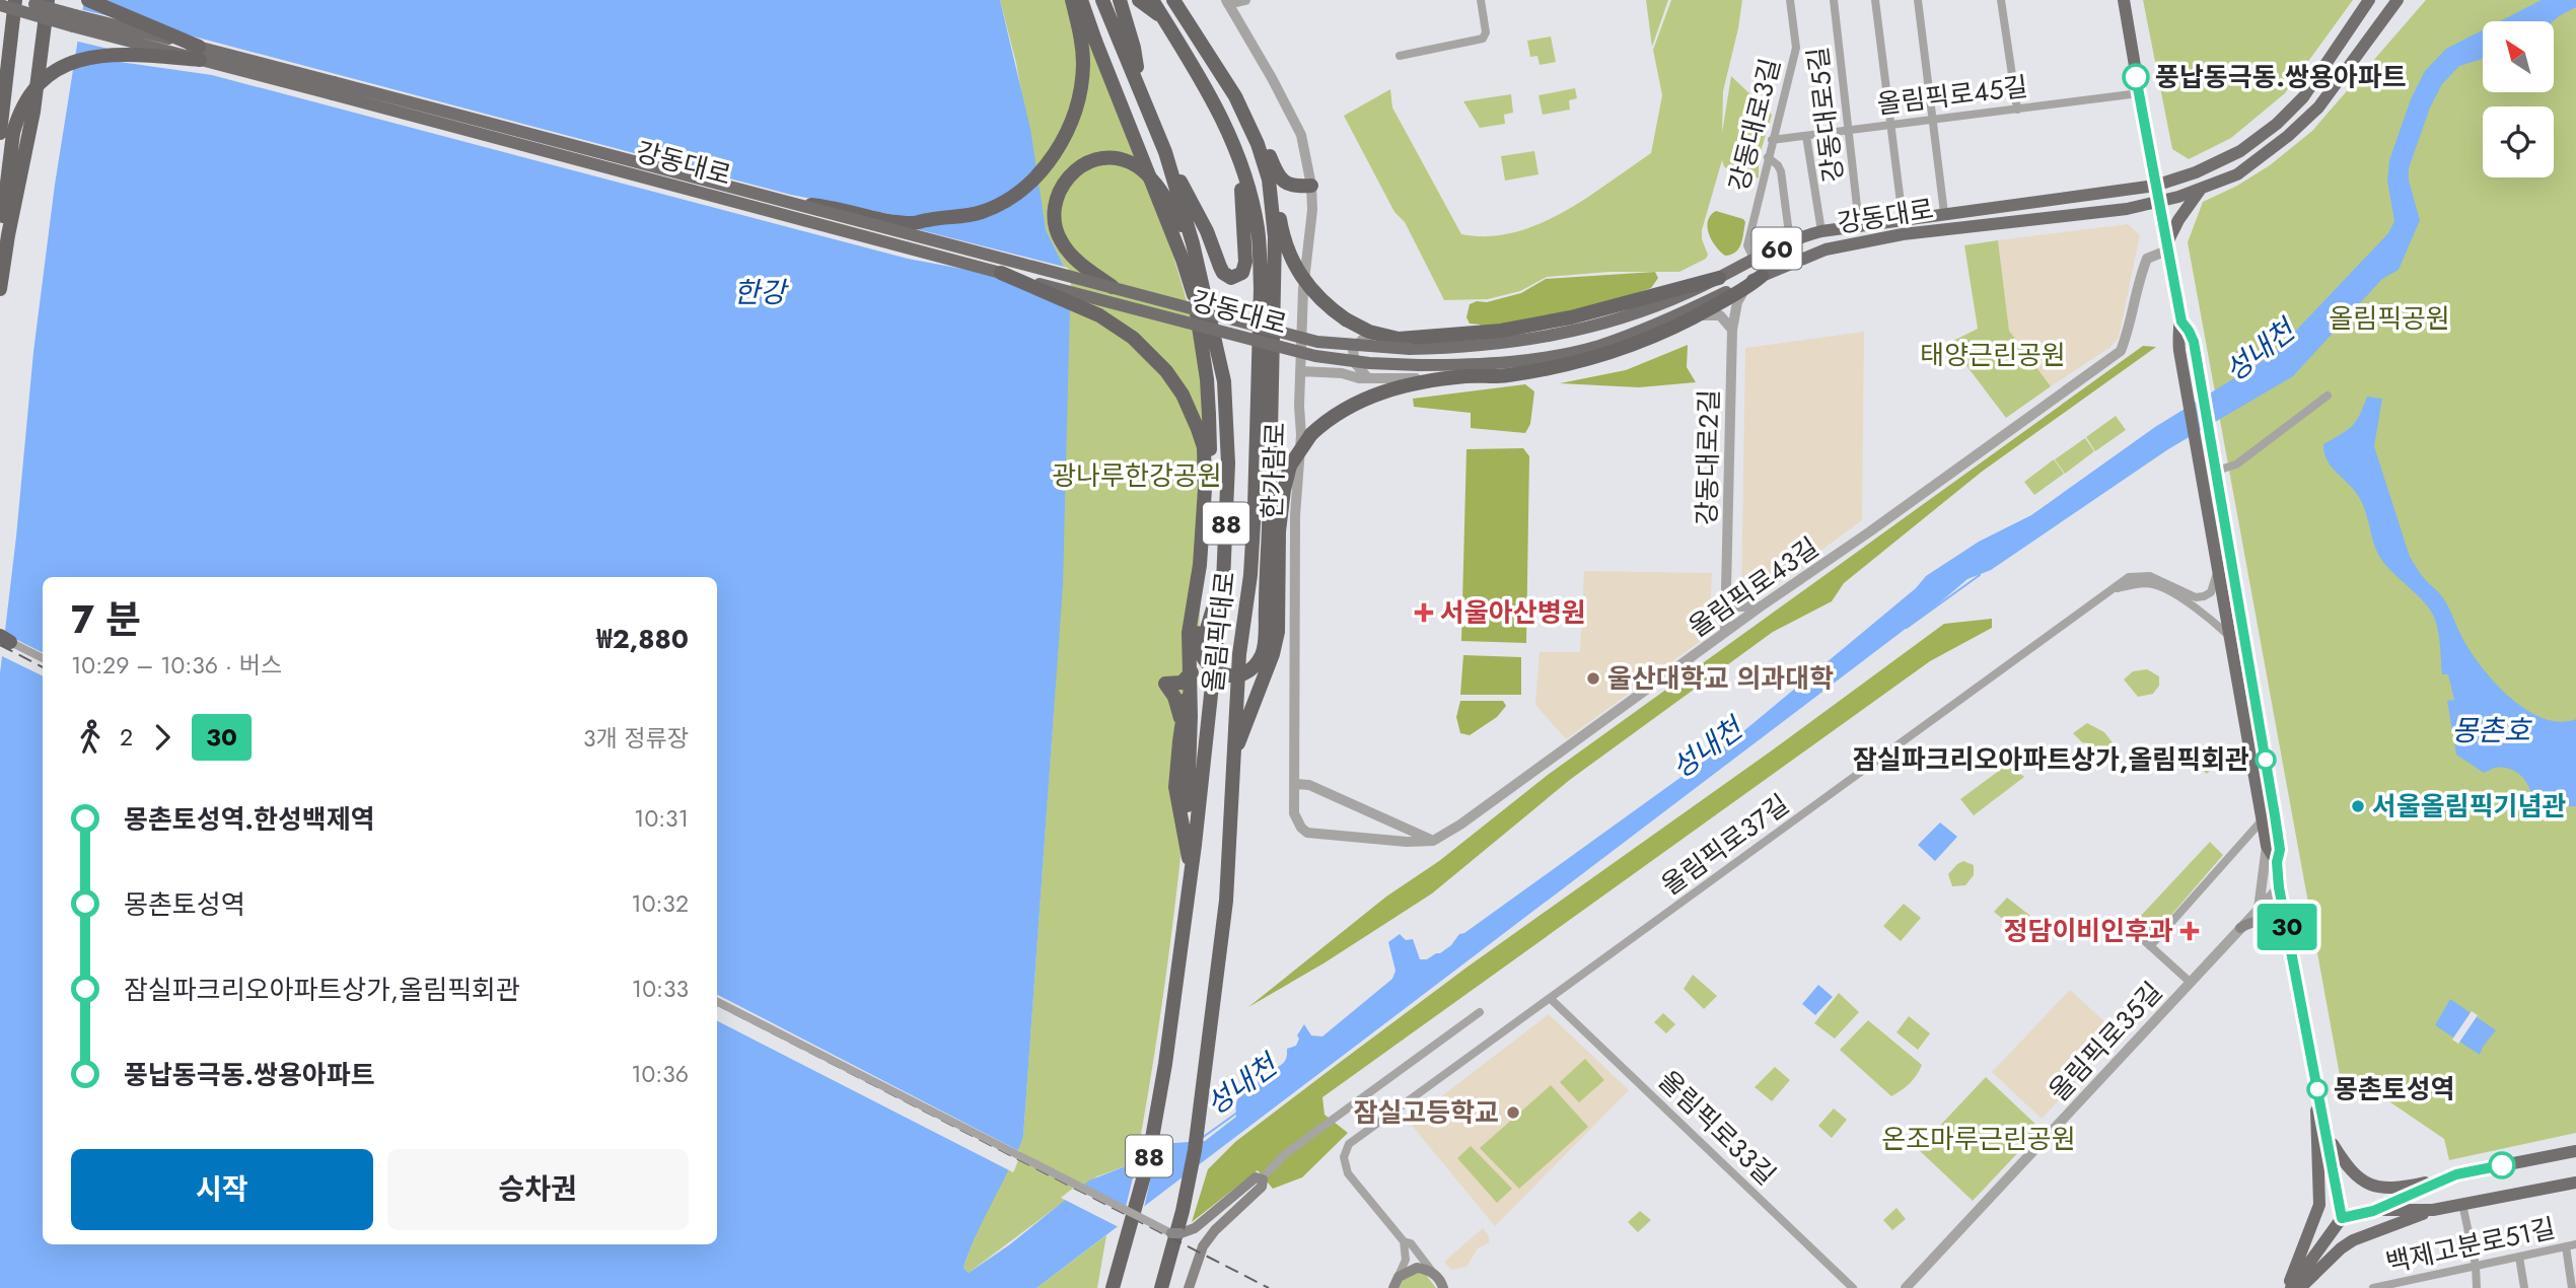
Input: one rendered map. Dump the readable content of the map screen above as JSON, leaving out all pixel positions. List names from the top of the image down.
{
  "streets": {
    "highway": ["88", "올림픽대로"],
    "main road": ["강동대로", "60"],
    "street": [
      "올림픽로45길",
      "강동대로5길",
      "강동대로3길",
      "강동대로2길",
      "한가람로",
      "올림픽로43길",
      "올림픽로37길",
      "올림픽로35길",
      "올림픽로33길",
      "백제고분로51길"
    ]
  },
  "crossings": [
    ["올림픽로45길", "강동대로5길"],
    ["올림픽로45길", "강동대로3길"],
    ["올림픽로45길", "강동대로"],
    ["강동대로5길", "강동대로"],
    ["강동대로3길", "강동대로"],
    ["강동대로2길", "올림픽로43길"],
    ["한가람로", "올림픽로43길"],
    ["올림픽로37길", "올림픽로33길"]
  ],
  "water": ["한강", "성내천", "몽촌호"],
  "parks": [
    "올림픽공원",
    "태양근린공원",
    "광나루한강공원",
    "온조마루근린공원"
  ],
  "places": {
    "other": [
      "풍납동극동.쌍용아파트",
      "울산대학교 의과대학",
      "잠실파크리오아파트상가,올림픽회관",
      "서울올림픽기념관",
      "몽촌토성역",
      "잠실고등학교"
    ],
    "health": ["서울아산병원", "정담이비인후과"]
  },
  "lines": ["bus line 30"],
  "north": "top left",
  "page": {
    "on_map": "30",
    "heading": ["7 분", "10:29 – 10:36 · 버스", "₩2,880"],
    "legs": ["2", "30", "3개 정류장"],
    "list": [
      {
        "name": "몽촌토성역.한성백제역",
        "value": "10:31"
      },
      {
        "name": "몽촌토성역",
        "value": "10:32"
      },
      {
        "name": "잠실파크리오아파트상가,올림픽회관",
        "value": "10:33"
      },
      {
        "name": "풍납동극동.쌍용아파트",
        "value": "10:36"
      }
    ],
    "buttons": ["시작", "승차권"]
  }
}
